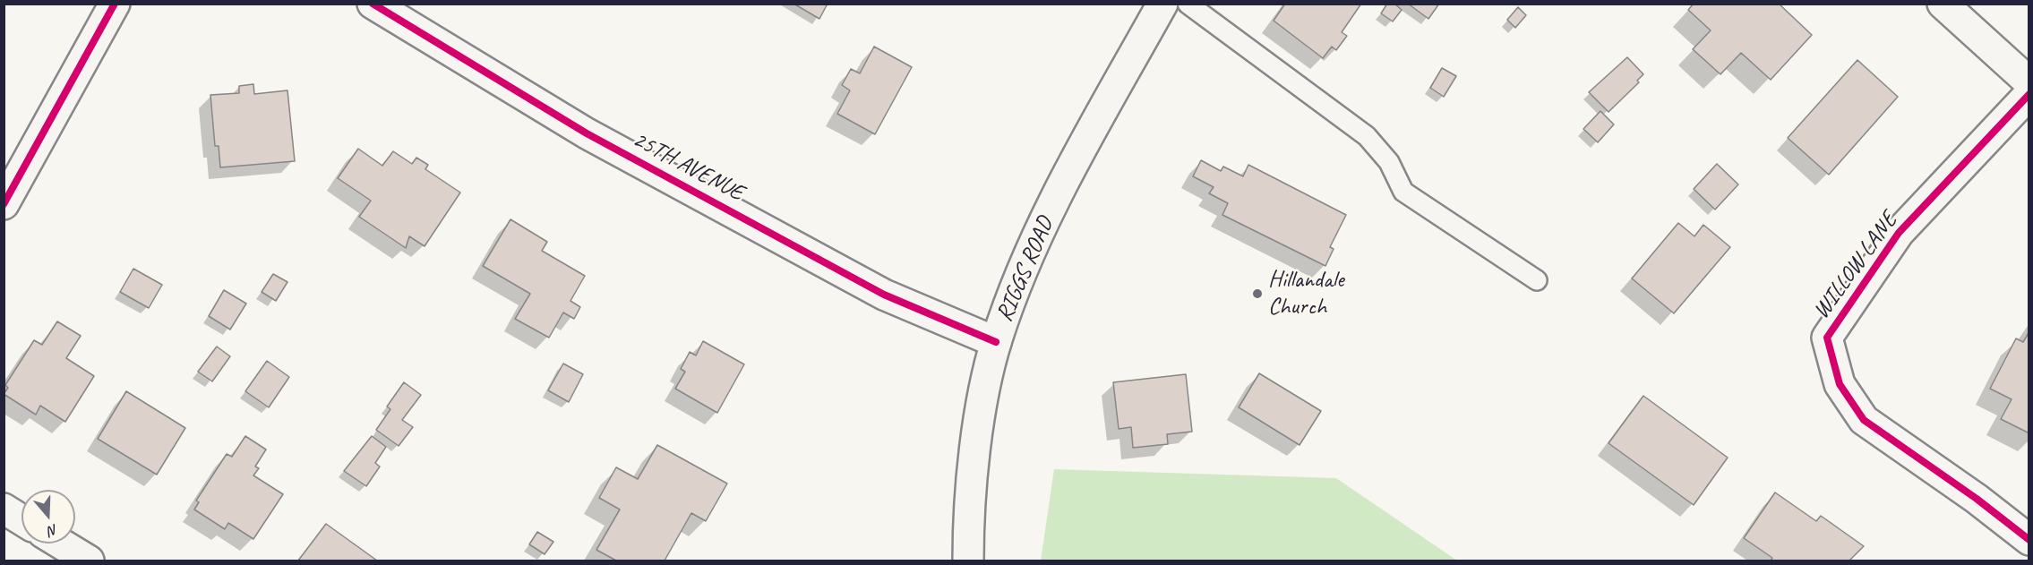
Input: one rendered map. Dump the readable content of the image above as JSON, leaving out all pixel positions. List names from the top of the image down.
{
  "streets": {
    "street": ["25TH AVENUE", "WILLOW LANE", "RIGGS ROAD"]
  },
  "crossings": [
    ["25TH AVENUE", "RIGGS ROAD"]
  ],
  "places": ["Hillandale Church"],
  "north": "bottom"
}
